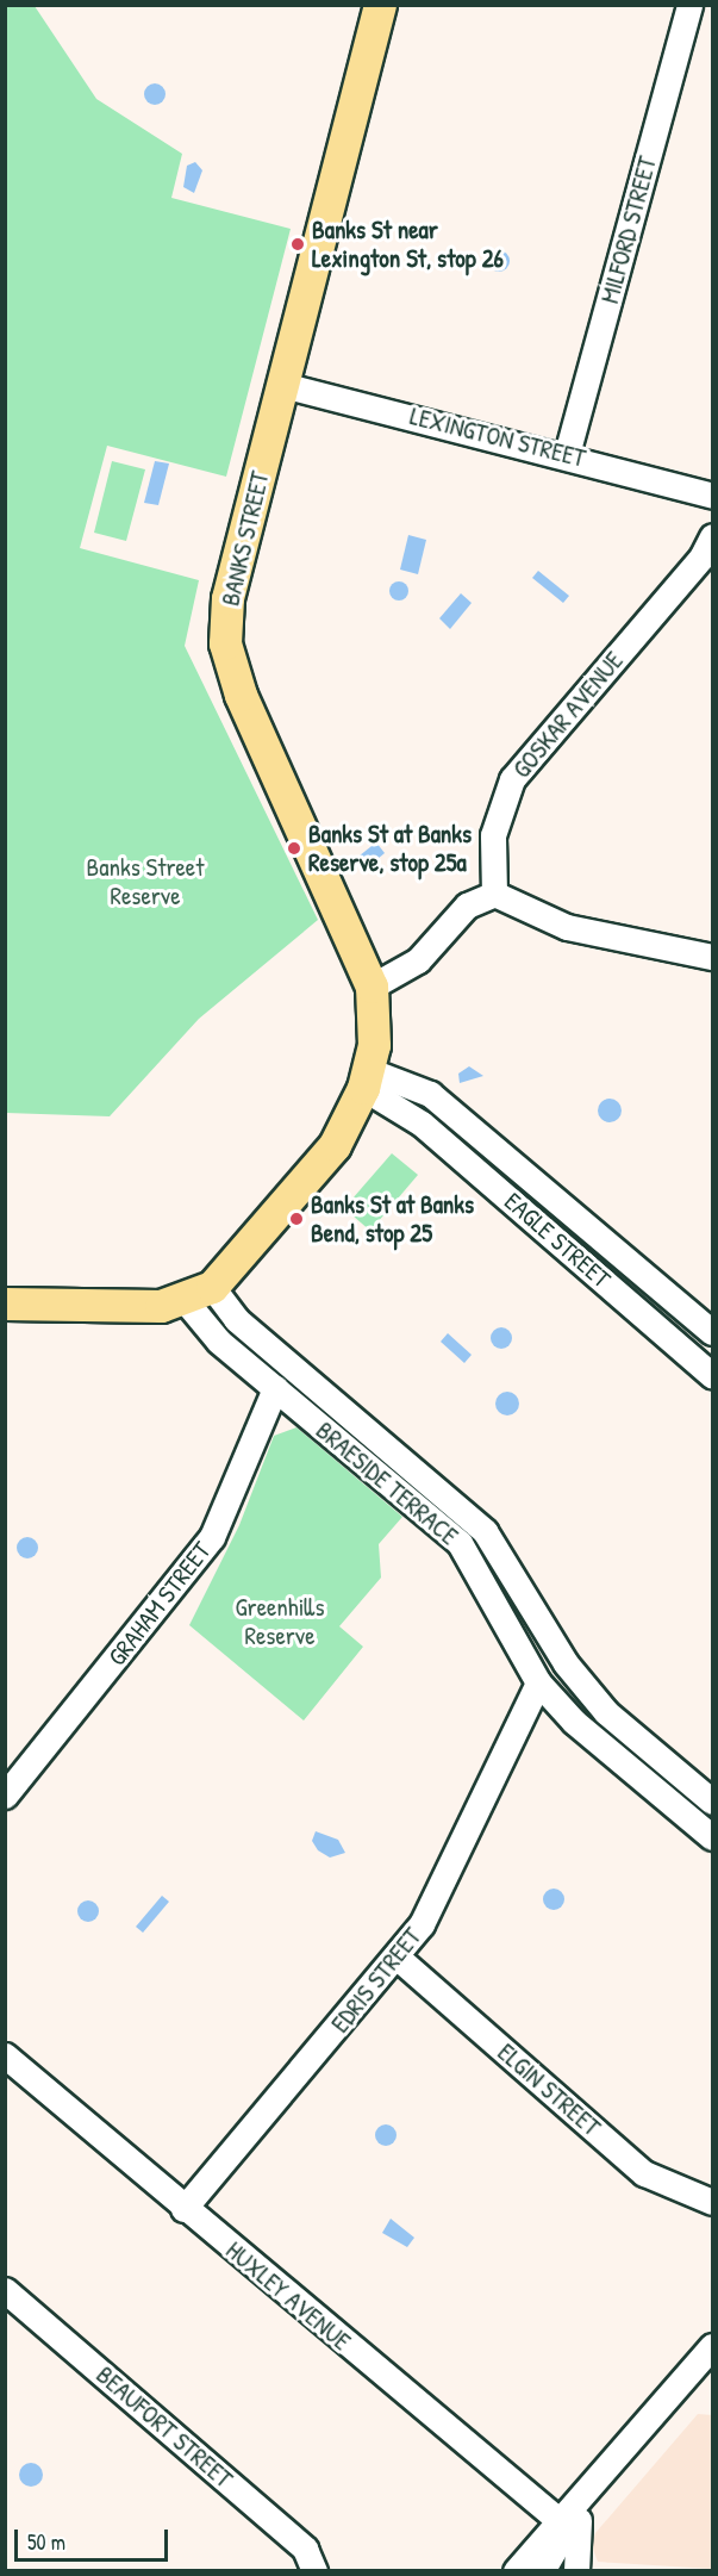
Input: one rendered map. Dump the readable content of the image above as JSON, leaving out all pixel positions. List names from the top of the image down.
{
  "streets": {
    "main road": ["BANKS STREET"],
    "street": [
      "MILFORD STREET",
      "LEXINGTON STREET",
      "GOSKAR AVENUE",
      "EAGLE STREET",
      "BRAESIDE TERRACE",
      "GRAHAM STREET",
      "EDRIS STREET",
      "ELGIN STREET",
      "HUXLEY AVENUE",
      "BEAUFORT STREET"
    ]
  },
  "crossings": [
    ["MILFORD STREET", "LEXINGTON STREET"],
    ["LEXINGTON STREET", "BANKS STREET"],
    ["BANKS STREET", "EAGLE STREET"],
    ["BANKS STREET", "BRAESIDE TERRACE"],
    ["BRAESIDE TERRACE", "GRAHAM STREET"],
    ["BRAESIDE TERRACE", "EDRIS STREET"],
    ["EDRIS STREET", "ELGIN STREET"],
    ["EDRIS STREET", "HUXLEY AVENUE"]
  ],
  "parks": ["Banks Street Reserve", "Greenhills Reserve"],
  "places": ["Banks St near Lexington St, stop 26", "Banks St at Banks Reserve, stop 25a", "Banks St at Banks Bend, stop 25"],
  "scale_bar": "50 m"
}
